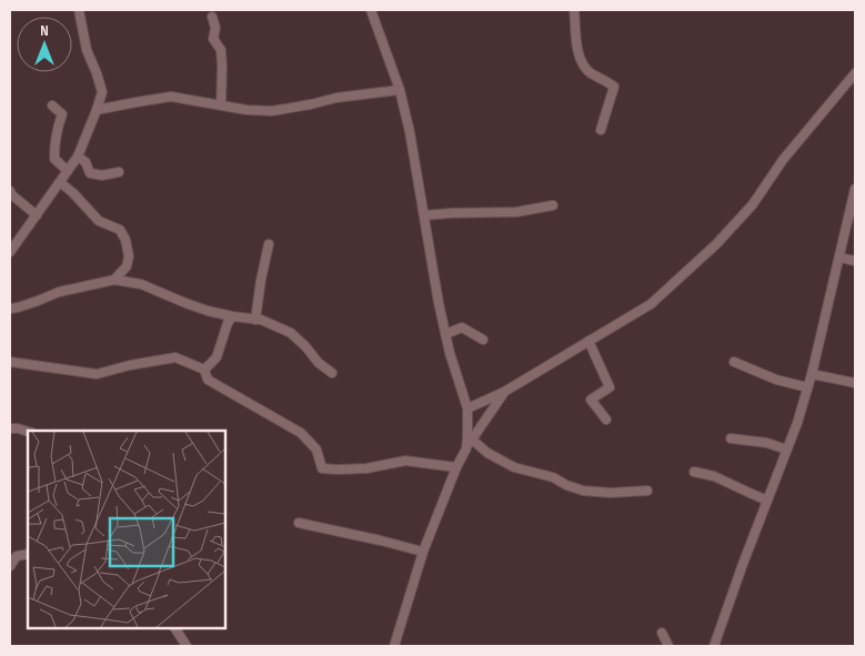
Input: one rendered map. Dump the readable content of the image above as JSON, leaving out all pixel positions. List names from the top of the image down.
{
  "north": "top"
}
